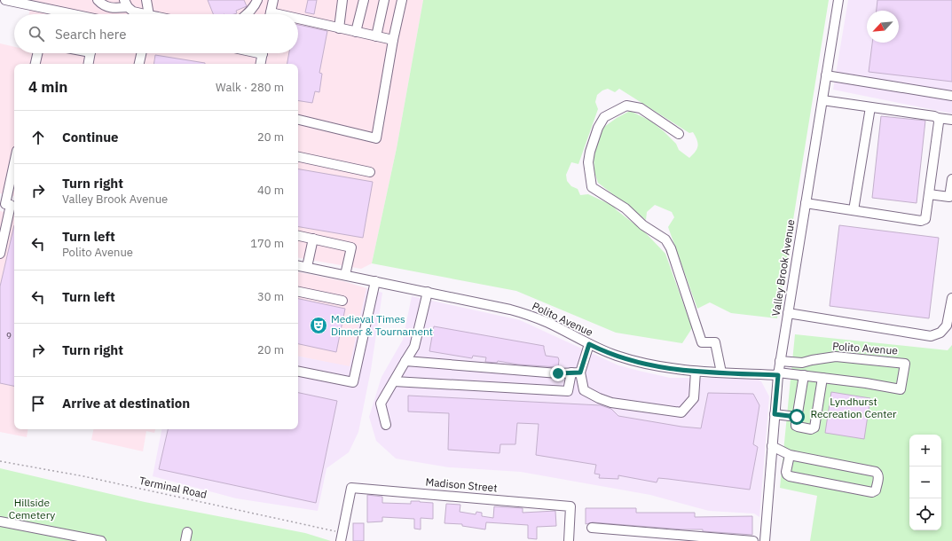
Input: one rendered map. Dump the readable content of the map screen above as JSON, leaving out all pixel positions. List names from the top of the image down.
{
  "streets": {
    "street": ["Valley Brook Avenue", "Polito Avenue", "Madison Street"],
    "path": ["Terminal Road"]
  },
  "crossings": [
    ["Valley Brook Avenue", "Polito Avenue"],
    ["Madison Street", "Terminal Road"]
  ],
  "parks": ["Lyndhurst Recreation Center", "Hillside Cemetery"],
  "places": {
    "theatre": ["Medieval Times Dinner & Tournament"]
  },
  "house_numbers": ["9"],
  "north": "bottom left",
  "page": {
    "search": "Search here",
    "heading": ["4 min", "Walk · 280 m"],
    "list": [
      ["Continue", "20 m"],
      ["Turn right", "Valley Brook Avenue", "40 m"],
      ["Turn left", "Polito Avenue", "170 m"],
      ["Turn left", "30 m"],
      ["Turn right", "20 m"],
      "Arrive at destination"
    ],
    "map_buttons": ["+", "−"]
  }
}
